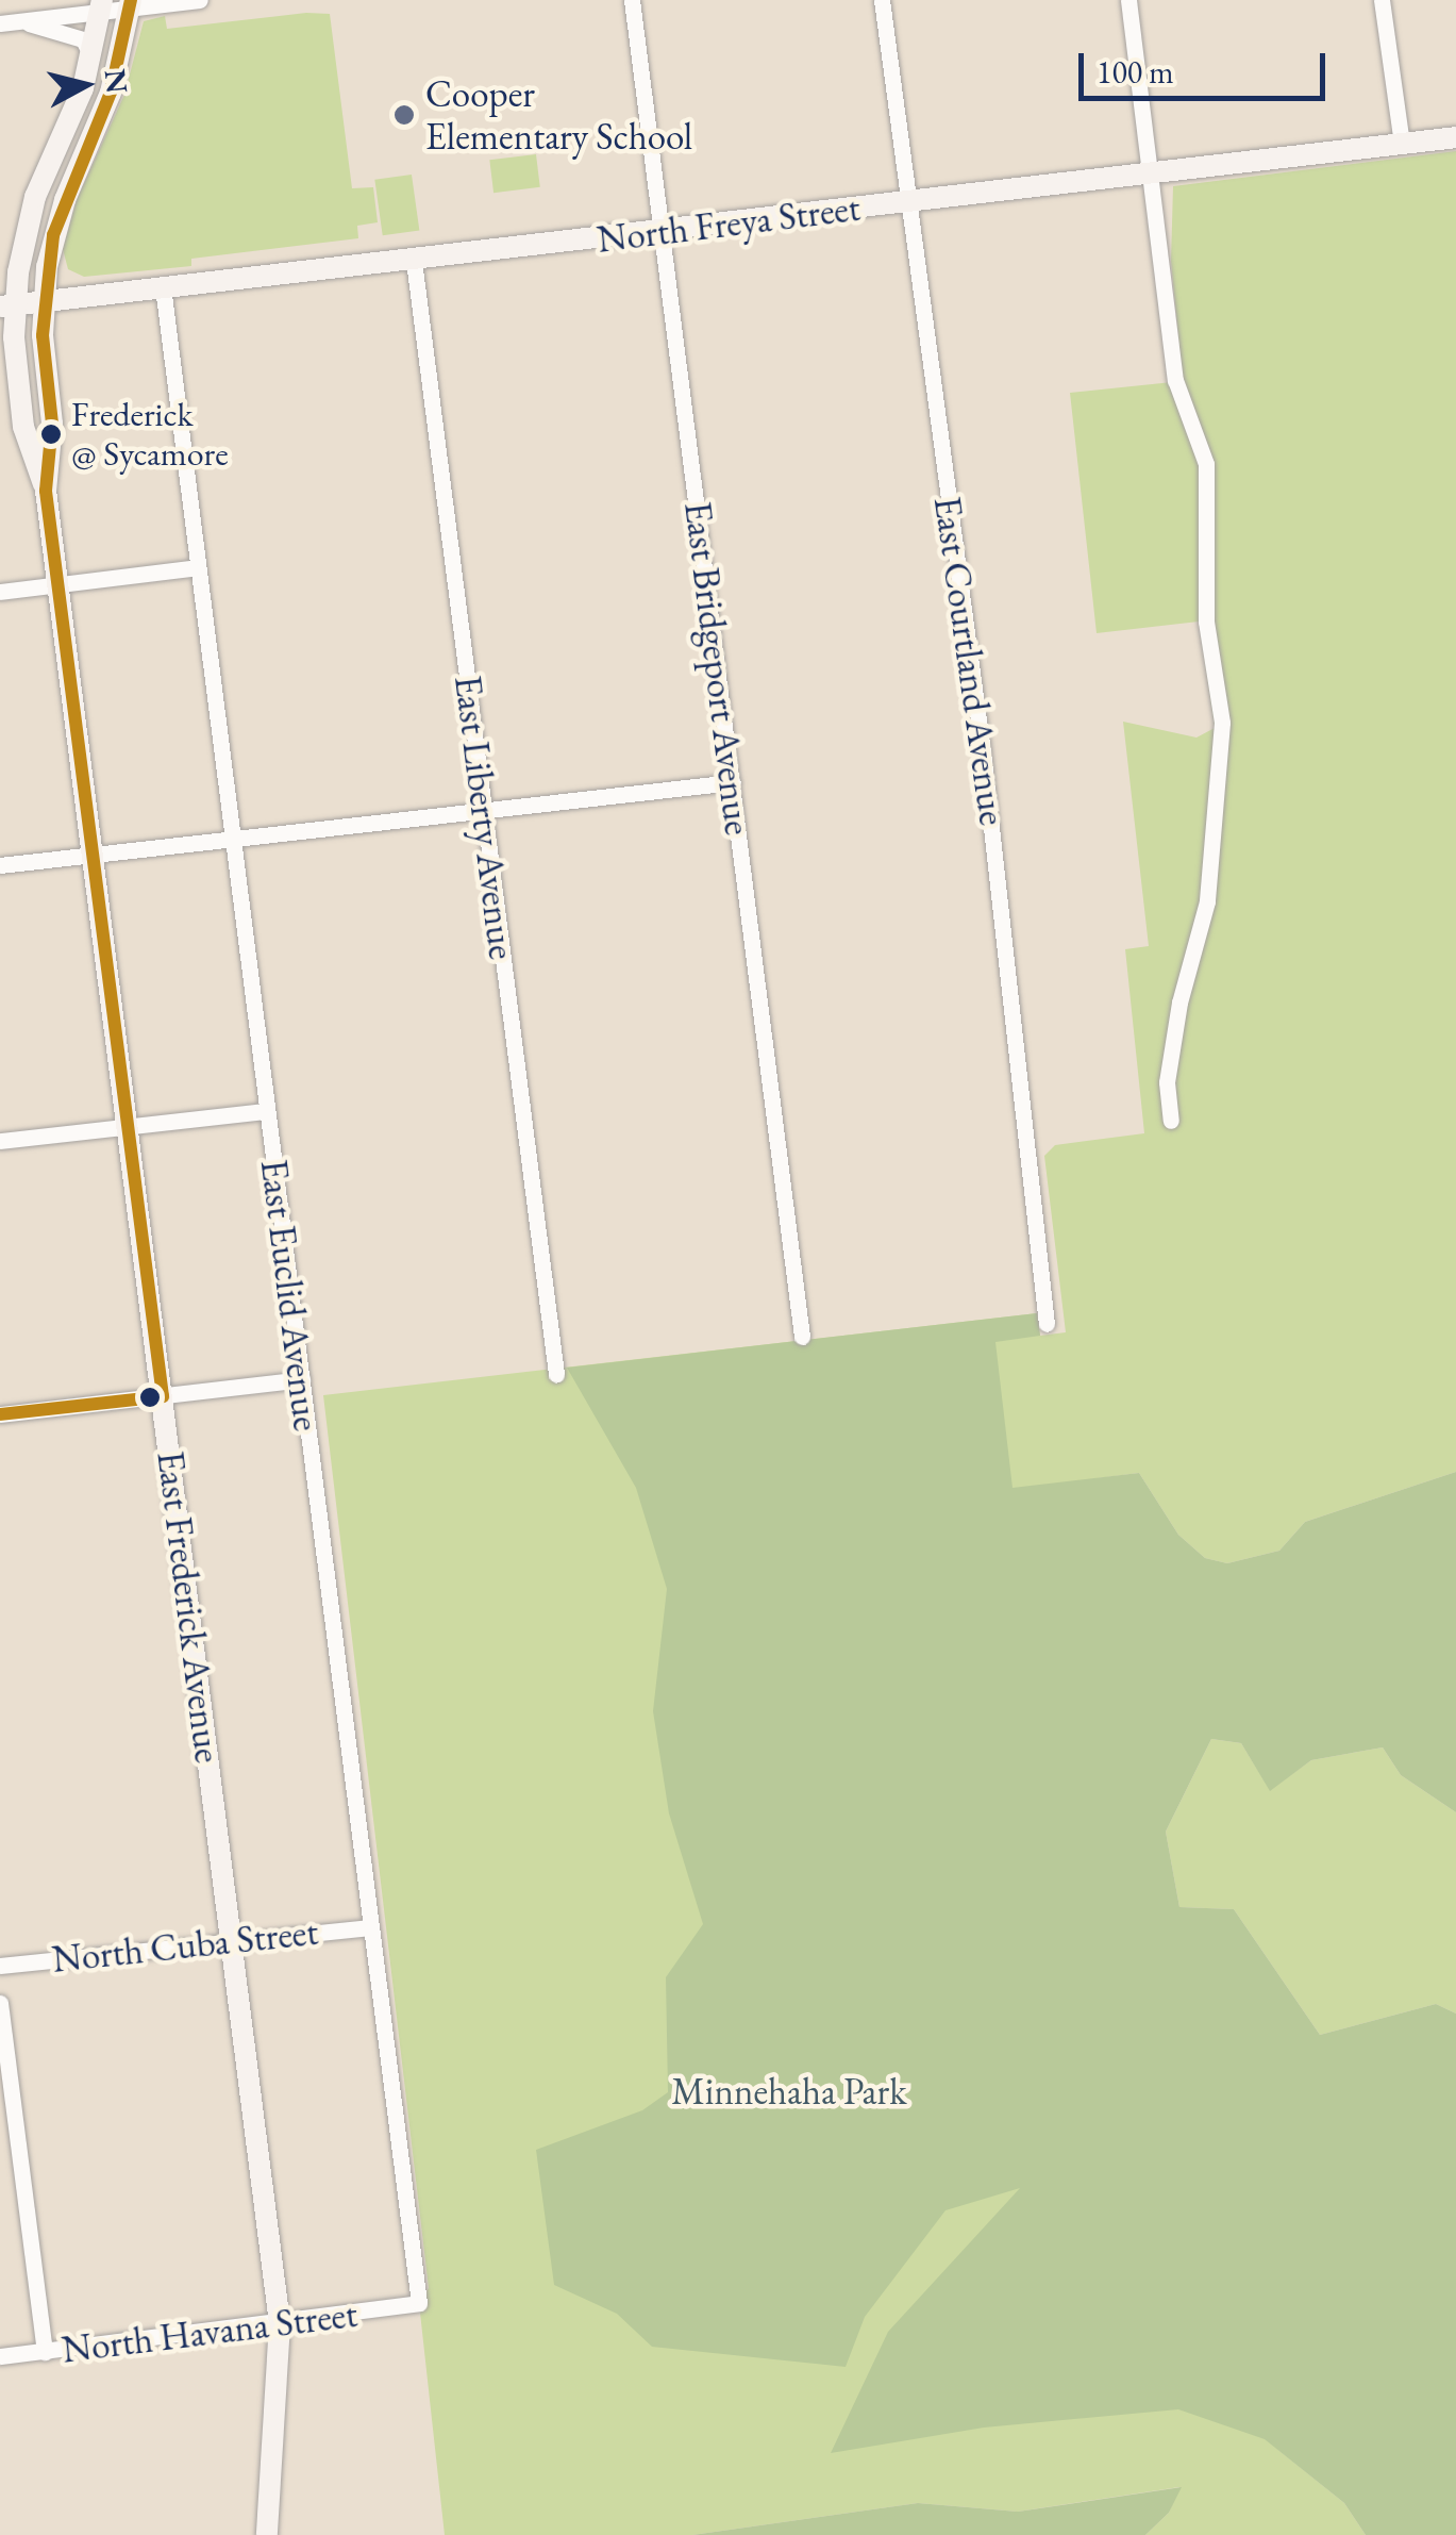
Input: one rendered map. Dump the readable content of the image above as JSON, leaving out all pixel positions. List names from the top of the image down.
{
  "streets": {
    "main road": ["North Freya Street", "East Frederick Avenue"],
    "street": [
      "East Courtland Avenue",
      "East Bridgeport Avenue",
      "East Liberty Avenue",
      "East Euclid Avenue",
      "North Cuba Street",
      "North Havana Street"
    ]
  },
  "crossings": [
    ["North Freya Street", "East Courtland Avenue"],
    ["North Freya Street", "East Bridgeport Avenue"],
    ["North Freya Street", "East Liberty Avenue"],
    ["North Freya Street", "East Euclid Avenue"],
    ["North Freya Street", "East Frederick Avenue"],
    ["East Euclid Avenue", "North Cuba Street"],
    ["East Euclid Avenue", "North Havana Street"],
    ["East Frederick Avenue", "North Cuba Street"],
    ["East Frederick Avenue", "North Havana Street"]
  ],
  "parks": ["Minnehaha Park"],
  "places": ["Cooper Elementary School", "Frederick @ Sycamore"],
  "scale_bar": "100 m",
  "north": "right"
}
